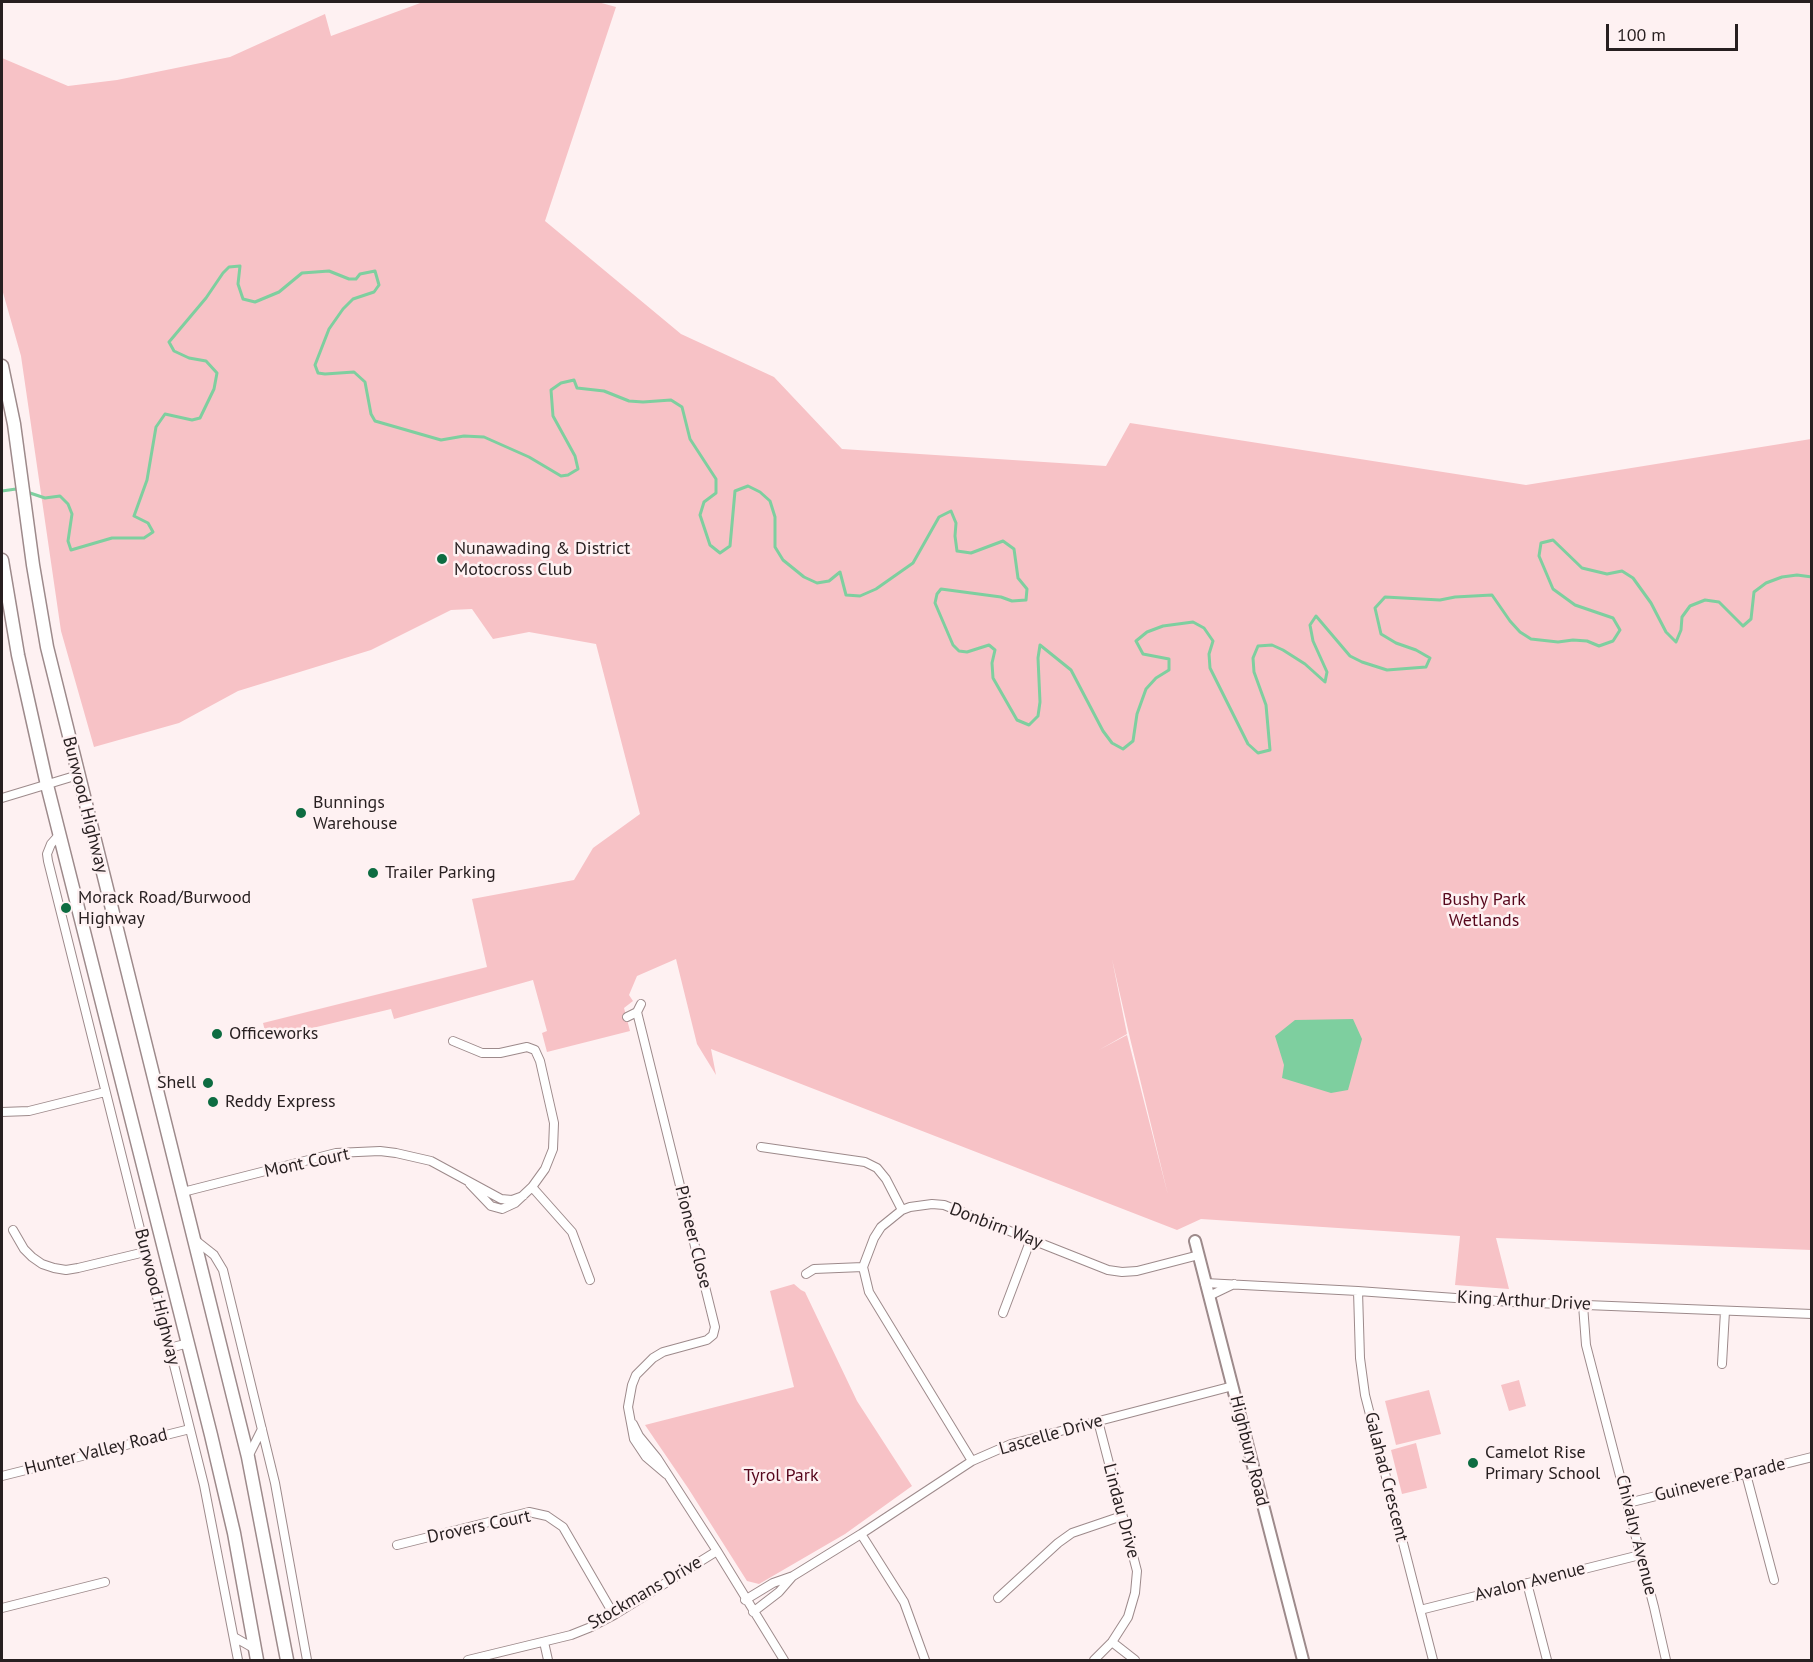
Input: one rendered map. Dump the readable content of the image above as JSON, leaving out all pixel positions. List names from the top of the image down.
{
  "streets": {
    "highway": ["Burwood Highway"],
    "main road": ["Highbury Road"],
    "street": [
      "Mont Court",
      "Donbirn Way",
      "Pioneer Close",
      "King Arthur Drive",
      "Lascelle Drive",
      "Hunter Valley Road",
      "Galahad Crescent",
      "Guinevere Parade",
      "Lindau Drive",
      "Drovers Court",
      "Chivalry Avenue",
      "Avalon Avenue",
      "Stockmans Drive"
    ]
  },
  "crossings": [
    ["Burwood Highway", "Mont Court"],
    ["Burwood Highway", "Hunter Valley Road"],
    ["Donbirn Way", "Highbury Road"],
    ["Pioneer Close", "Stockmans Drive"],
    ["King Arthur Drive", "Highbury Road"],
    ["King Arthur Drive", "Galahad Crescent"],
    ["King Arthur Drive", "Chivalry Avenue"],
    ["Lascelle Drive", "Highbury Road"],
    ["Lascelle Drive", "Lindau Drive"],
    ["Galahad Crescent", "Avalon Avenue"],
    ["Guinevere Parade", "Chivalry Avenue"],
    ["Drovers Court", "Stockmans Drive"],
    ["Chivalry Avenue", "Avalon Avenue"]
  ],
  "parks": ["Bushy Park Wetlands", "Tyrol Park"],
  "places": [
    "Nunawading & District Motocross Club",
    "Bunnings Warehouse",
    "Trailer Parking",
    "Morack Road/Burwood Highway",
    "Officeworks",
    "Shell",
    "Reddy Express",
    "Camelot Rise Primary School"
  ],
  "scale_bar": "100 m"
}
